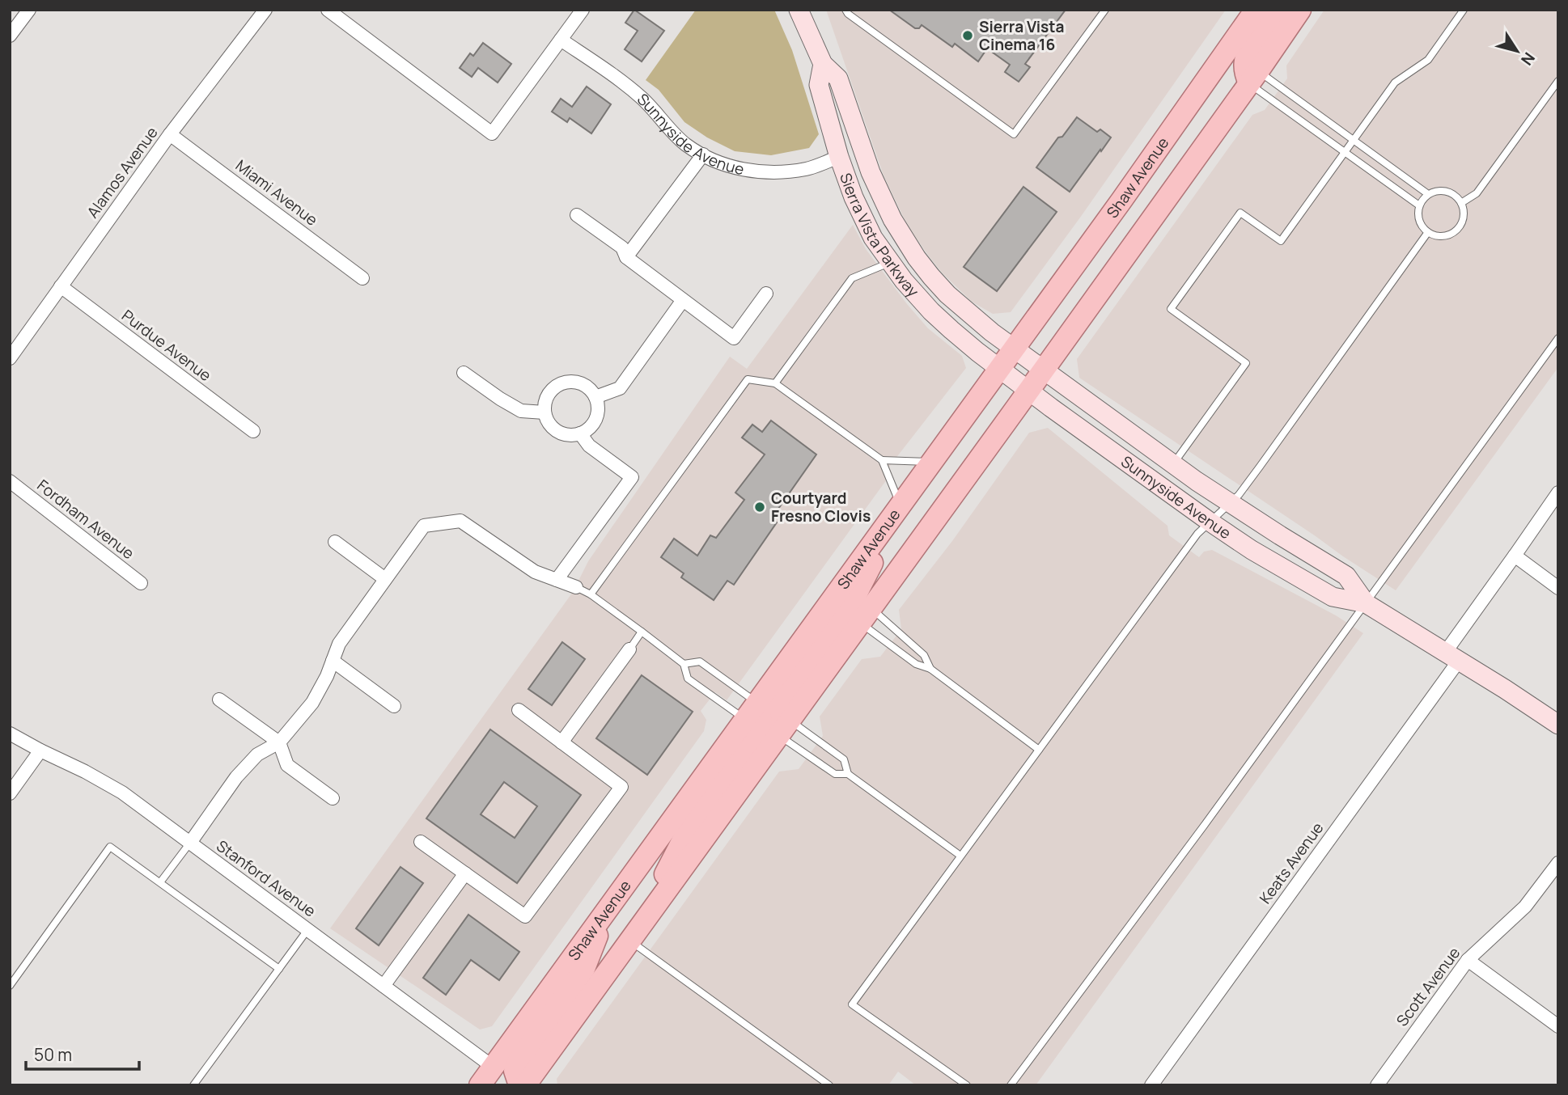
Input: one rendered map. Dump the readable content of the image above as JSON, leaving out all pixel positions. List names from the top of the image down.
{
  "streets": {
    "main road": ["Sunnyside Avenue", "Shaw Avenue", "Sierra Vista Parkway"],
    "street": [
      "Alamos Avenue",
      "Miami Avenue",
      "Purdue Avenue",
      "Fordham Avenue",
      "Keats Avenue",
      "Stanford Avenue",
      "Scott Avenue"
    ]
  },
  "crossings": [
    ["Sunnyside Avenue", "Shaw Avenue"],
    ["Sunnyside Avenue", "Sierra Vista Parkway"],
    ["Sunnyside Avenue", "Keats Avenue"],
    ["Alamos Avenue", "Miami Avenue"],
    ["Alamos Avenue", "Purdue Avenue"],
    ["Shaw Avenue", "Sierra Vista Parkway"],
    ["Shaw Avenue", "Stanford Avenue"]
  ],
  "places": ["Sierra Vista Cinema 16", "Courtyard Fresno Clovis"],
  "scale_bar": "50 m",
  "north": "bottom right"
}
